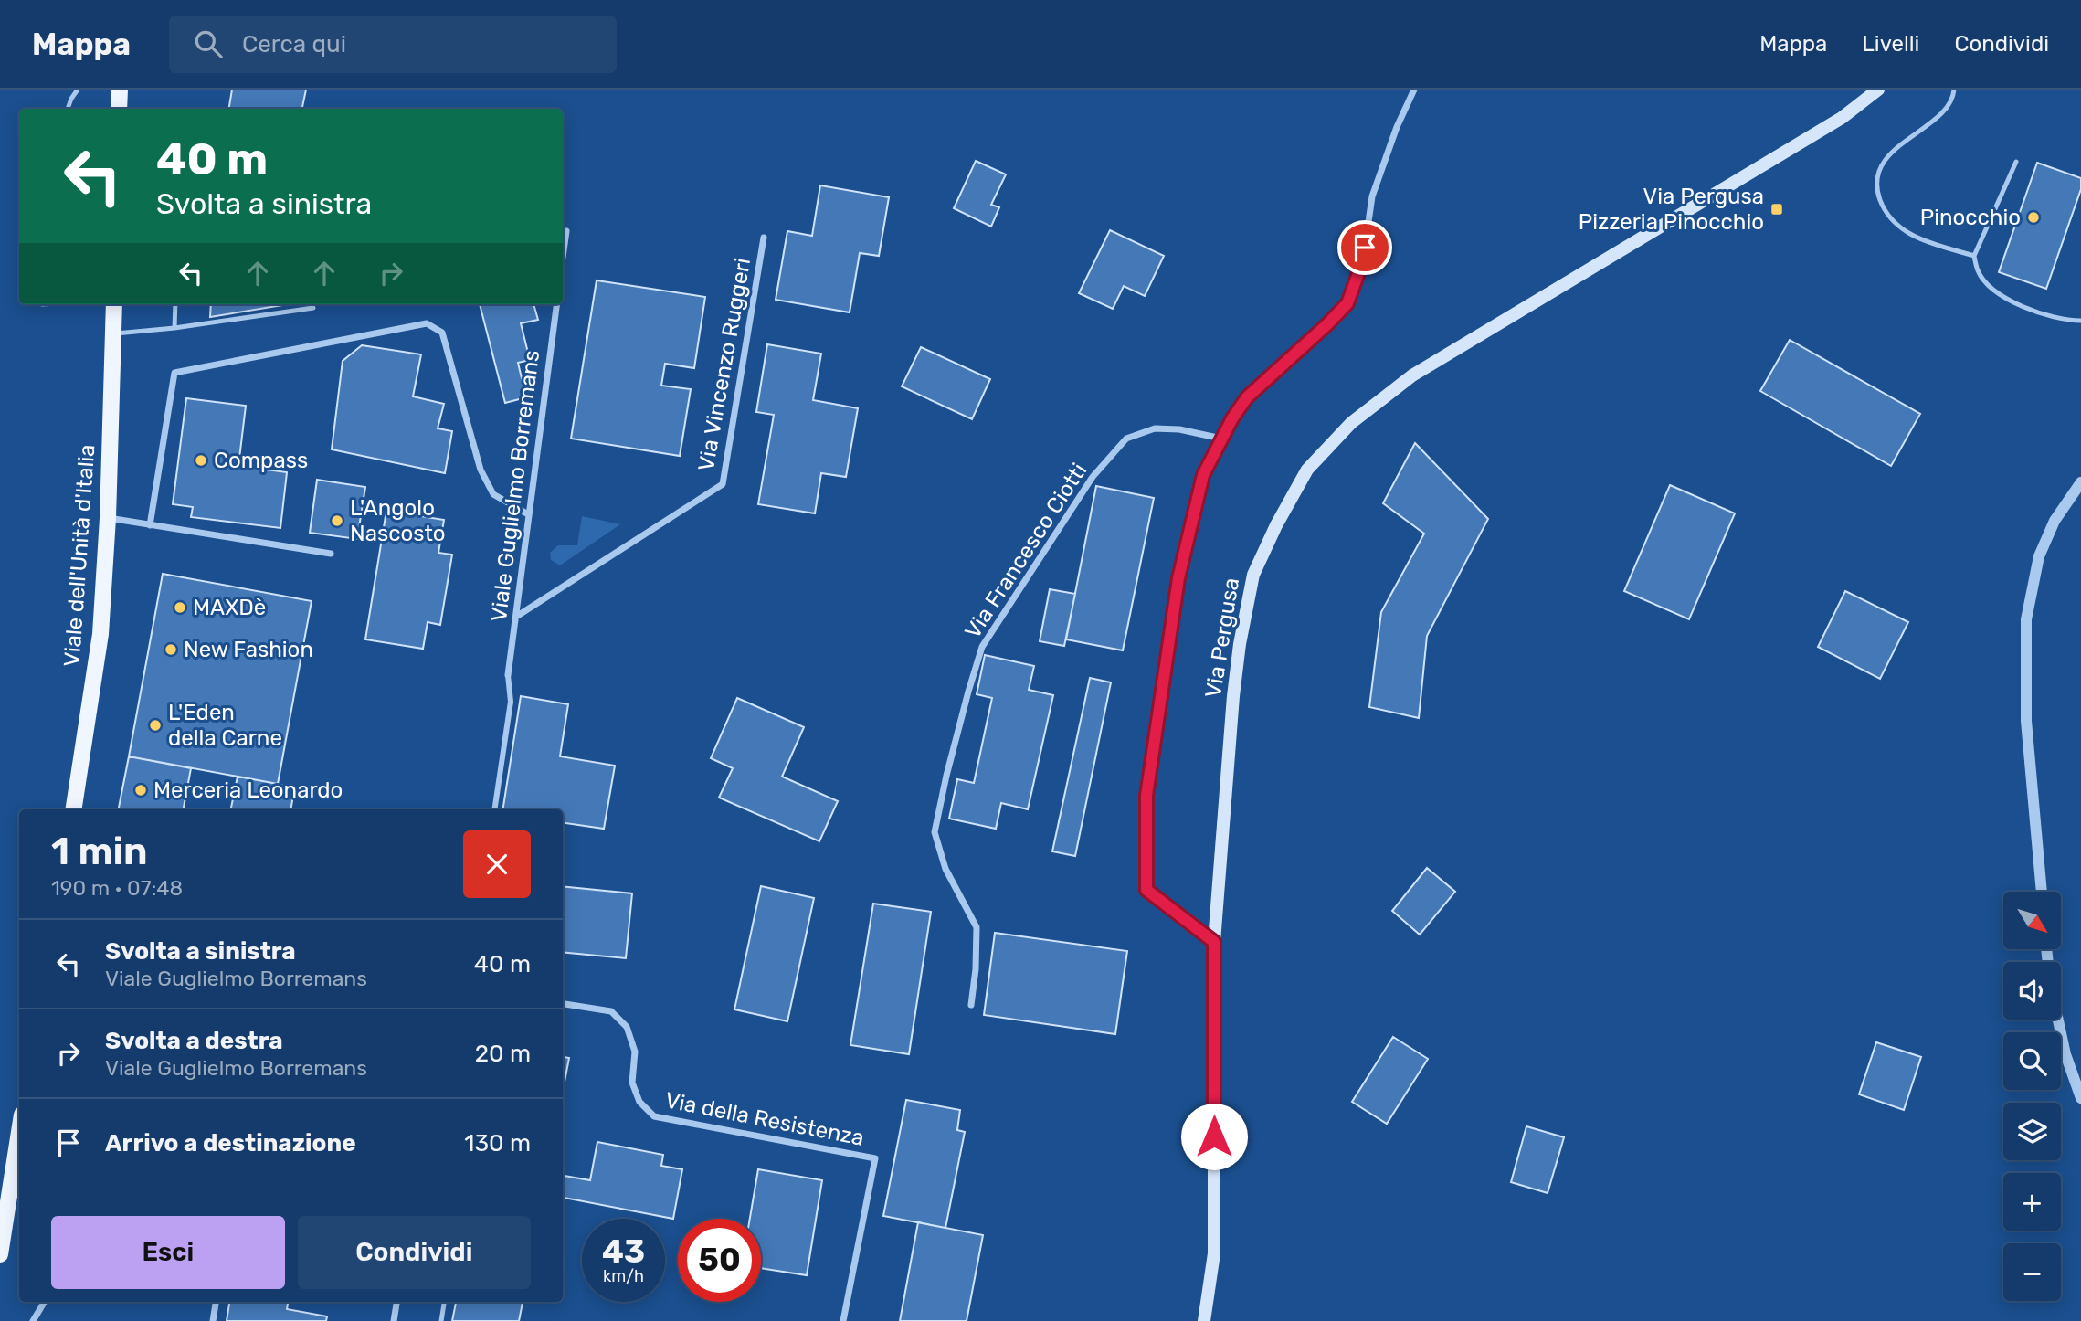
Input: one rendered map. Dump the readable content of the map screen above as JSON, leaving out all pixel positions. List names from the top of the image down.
{
  "streets": {
    "main road": ["Viale dell'Unità d'Italia", "Via Pergusa"],
    "street": [
      "Via Vincenzo Ruggeri",
      "Viale Guglielmo Borremans",
      "Via Francesco Ciotti",
      "Via della Resistenza"
    ]
  },
  "crossings": [
    ["Via Vincenzo Ruggeri", "Viale Guglielmo Borremans"]
  ],
  "places": {
    "transit": ["Via Pergusa Pizzeria Pinocchio"],
    "other": [
      "Pinocchio",
      "Compass",
      "L'Angolo Nascosto",
      "MAXDè",
      "New Fashion",
      "L'Eden della Carne",
      "Merceria Leonardo"
    ]
  },
  "north": "bottom right",
  "page": {
    "header": "Mappa",
    "search": "Cerca qui",
    "nav": ["Mappa", "Livelli", "Condividi"],
    "turn": ["40 m", "Svolta a sinistra"],
    "heading": ["1 min", "190 m · 07:48"],
    "map_buttons": ["+", "−"],
    "list": [
      {
        "name": "Svolta a sinistra",
        "note": "Viale Guglielmo Borremans",
        "value": "40 m"
      },
      {
        "name": "Svolta a destra",
        "note": "Viale Guglielmo Borremans",
        "value": "20 m"
      },
      {
        "name": "Arrivo a destinazione",
        "value": "130 m"
      }
    ],
    "buttons": ["Esci", "Condividi"],
    "speed": "43 km/h",
    "limit": "50"
  }
}
